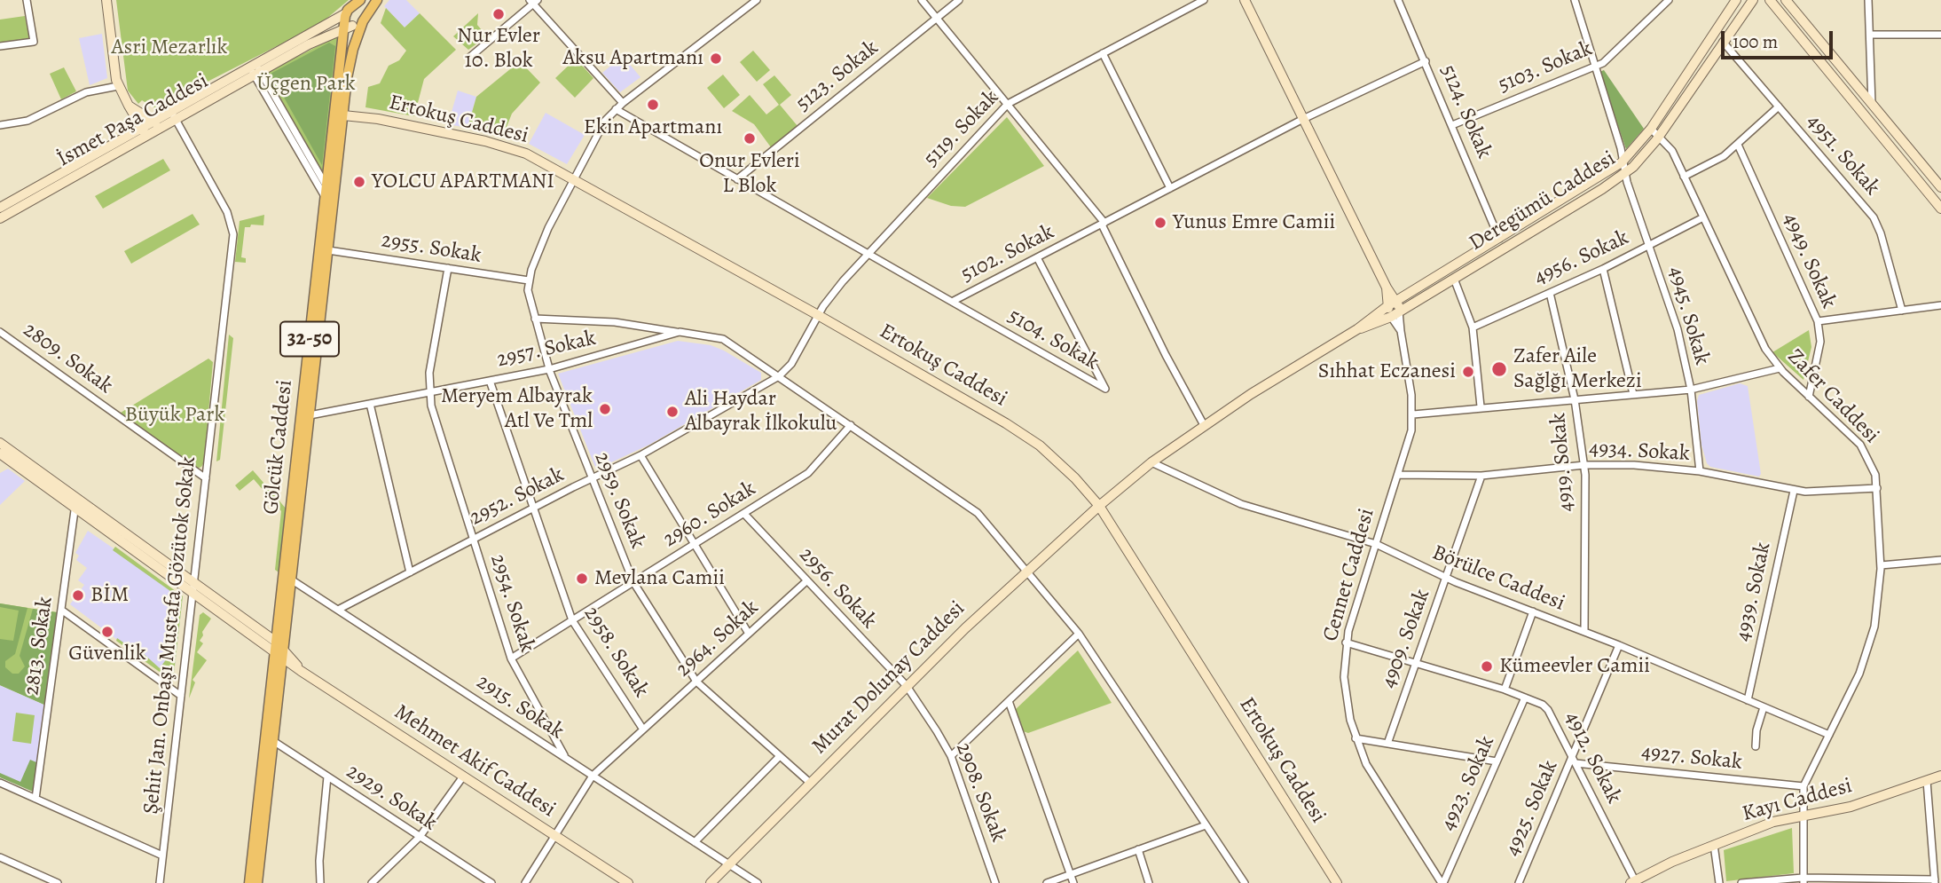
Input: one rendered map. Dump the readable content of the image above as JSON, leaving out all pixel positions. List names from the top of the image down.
{
  "streets": {
    "main road": [
      "Ertokuş Caddesi",
      "İsmet Paşa Caddesi",
      "Deregümü Caddesi",
      "32-50",
      "Gölcük Caddesi",
      "Cennet Caddesi",
      "Murat Dolunay Caddesi",
      "Mehmet Akif Caddesi",
      "Kayı Caddesi"
    ],
    "street": [
      "5103. Sokak",
      "5123. Sokak",
      "5124. Sokak",
      "5119. Sokak",
      "4951. Sokak",
      "2955. Sokak",
      "5102. Sokak",
      "4956. Sokak",
      "4949. Sokak",
      "4945. Sokak",
      "5104. Sokak",
      "2957. Sokak",
      "2809. Sokak",
      "Zafer Caddesi",
      "4934. Sokak",
      "4919. Sokak",
      "2952. Sokak",
      "2959. Sokak",
      "2960. Sokak",
      "Börülce Caddesi",
      "2956. Sokak",
      "4939. Sokak",
      "2954. Sokak",
      "Şehit Jan. Onbaşı Mustafa Gözütok Sokak",
      "2964. Sokak",
      "4909. Sokak",
      "2813. Sokak",
      "2958. Sokak",
      "2915. Sokak",
      "4912. Sokak",
      "4927. Sokak",
      "4923. Sokak",
      "2908. Sokak",
      "2929. Sokak",
      "4925. Sokak"
    ]
  },
  "crossings": [
    ["5103. Sokak", "5124. Sokak"],
    ["5103. Sokak", "4945. Sokak"],
    ["5123. Sokak", "5102. Sokak"],
    ["5124. Sokak", "Deregümü Caddesi"],
    ["5124. Sokak", "5102. Sokak"],
    ["Ertokuş Caddesi", "5119. Sokak"],
    ["Ertokuş Caddesi", "Deregümü Caddesi"],
    ["Ertokuş Caddesi", "Gölcük Caddesi"],
    ["Ertokuş Caddesi", "2952. Sokak"],
    ["Ertokuş Caddesi", "2959. Sokak"],
    ["Ertokuş Caddesi", "Murat Dolunay Caddesi"],
    ["İsmet Paşa Caddesi", "Gölcük Caddesi"],
    ["İsmet Paşa Caddesi", "Şehit Jan. Onbaşı Mustafa Gözütok Sokak"],
    ["5119. Sokak", "5102. Sokak"],
    ["5119. Sokak", "2952. Sokak"],
    ["4951. Sokak", "Deregümü Caddesi"],
    ["Deregümü Caddesi", "4945. Sokak"],
    ["Deregümü Caddesi", "Zafer Caddesi"],
    ["Deregümü Caddesi", "Cennet Caddesi"],
    ["Deregümü Caddesi", "Börülce Caddesi"],
    ["Deregümü Caddesi", "Murat Dolunay Caddesi"],
    ["2955. Sokak", "Gölcük Caddesi"],
    ["2955. Sokak", "2959. Sokak"],
    ["2955. Sokak", "2954. Sokak"],
    ["5102. Sokak", "5104. Sokak"],
    ["5102. Sokak", "2959. Sokak"],
    ["5102. Sokak", "Cennet Caddesi"],
    ["4956. Sokak", "4945. Sokak"],
    ["4956. Sokak", "Zafer Caddesi"],
    ["4956. Sokak", "4919. Sokak"],
    ["4949. Sokak", "Zafer Caddesi"],
    ["4945. Sokak", "4934. Sokak"],
    ["2957. Sokak", "Gölcük Caddesi"],
    ["2957. Sokak", "2952. Sokak"],
    ["2957. Sokak", "2959. Sokak"],
    ["2957. Sokak", "2960. Sokak"],
    ["2957. Sokak", "2954. Sokak"],
    ["2957. Sokak", "2958. Sokak"],
    ["2957. Sokak", "Murat Dolunay Caddesi"],
    ["2809. Sokak", "Şehit Jan. Onbaşı Mustafa Gözütok Sokak"],
    ["Zafer Caddesi", "4934. Sokak"],
    ["Zafer Caddesi", "Börülce Caddesi"],
    ["Zafer Caddesi", "4927. Sokak"],
    ["Zafer Caddesi", "Kayı Caddesi"],
    ["Gölcük Caddesi", "2915. Sokak"],
    ["Gölcük Caddesi", "Mehmet Akif Caddesi"],
    ["Gölcük Caddesi", "2929. Sokak"],
    ["4934. Sokak", "4919. Sokak"],
    ["4934. Sokak", "Cennet Caddesi"],
    ["4934. Sokak", "4939. Sokak"],
    ["4934. Sokak", "4909. Sokak"],
    ["4919. Sokak", "Börülce Caddesi"],
    ["2952. Sokak", "2959. Sokak"],
    ["2952. Sokak", "2954. Sokak"],
    ["2952. Sokak", "2958. Sokak"],
    ["2952. Sokak", "2915. Sokak"],
    ["2959. Sokak", "2960. Sokak"],
    ["2959. Sokak", "2964. Sokak"],
    ["2959. Sokak", "Murat Dolunay Caddesi"],
    ["2960. Sokak", "2956. Sokak"],
    ["2960. Sokak", "2954. Sokak"],
    ["2960. Sokak", "2958. Sokak"],
    ["Cennet Caddesi", "Börülce Caddesi"],
    ["Cennet Caddesi", "4912. Sokak"],
    ["Cennet Caddesi", "4923. Sokak"],
    ["Börülce Caddesi", "4939. Sokak"],
    ["Börülce Caddesi", "4909. Sokak"],
    ["Börülce Caddesi", "4925. Sokak"],
    ["2956. Sokak", "2964. Sokak"],
    ["2956. Sokak", "Murat Dolunay Caddesi"],
    ["2956. Sokak", "2908. Sokak"],
    ["2954. Sokak", "2915. Sokak"],
    ["Şehit Jan. Onbaşı Mustafa Gözütok Sokak", "Mehmet Akif Caddesi"],
    ["2964. Sokak", "2958. Sokak"],
    ["2964. Sokak", "2915. Sokak"],
    ["2964. Sokak", "Mehmet Akif Caddesi"],
    ["4909. Sokak", "4912. Sokak"],
    ["2813. Sokak", "Mehmet Akif Caddesi"],
    ["Murat Dolunay Caddesi", "2915. Sokak"],
    ["Murat Dolunay Caddesi", "2908. Sokak"],
    ["4912. Sokak", "4927. Sokak"],
    ["4912. Sokak", "4923. Sokak"],
    ["4912. Sokak", "Kayı Caddesi"],
    ["4912. Sokak", "4925. Sokak"],
    ["4927. Sokak", "4925. Sokak"]
  ],
  "parks": ["Asri Mezarlık", "Üçgen Park", "Büyük Park"],
  "places": [
    "Nur Evler 10. Blok",
    "Aksu Apartmanı",
    "Ekin Apartmanı",
    "Onur Evleri L Blok",
    "YOLCU APARTMANI",
    "Yunus Emre Camii",
    "Zafer Aile Sağlğı Merkezi",
    "Sıhhat Eczanesi",
    "Meryem Albayrak Atl Ve Tml",
    "Ali Haydar Albayrak İlkokulu",
    "Mevlana Camii",
    "BİM",
    "Güvenlik",
    "Kümeevler Camii"
  ],
  "scale_bar": "100 m"
}
